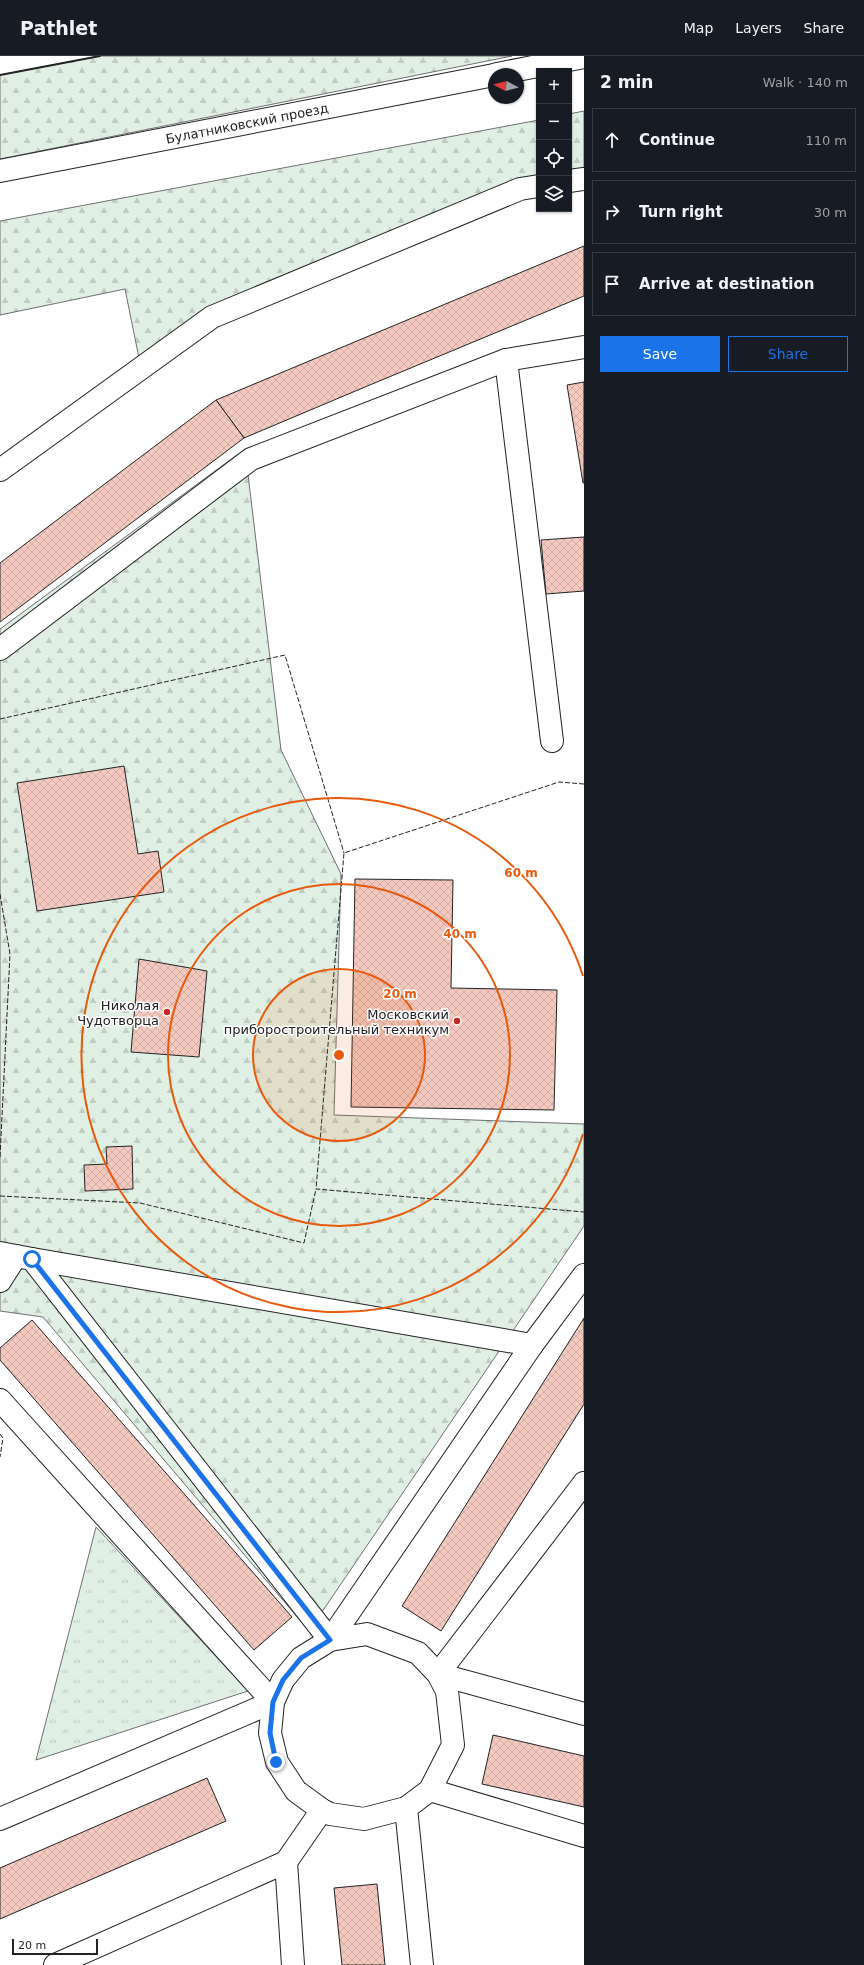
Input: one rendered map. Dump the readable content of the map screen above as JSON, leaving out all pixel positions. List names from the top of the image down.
{
  "streets": {
    "street": ["Булатниковский проезд"]
  },
  "places": ["Николая Чудотворца", "Московский приборостроительный техникум"],
  "scale_bar": "20 m",
  "north": "left",
  "page": {
    "header": "Pathlet",
    "nav": ["Map", "Layers", "Share"],
    "heading": ["2 min", "Walk · 140 m"],
    "map_buttons": ["+", "−"],
    "list": [
      ["Continue", "110 m"],
      ["Turn right", "30 m"],
      "Arrive at destination"
    ],
    "buttons": ["Save", "Share"],
    "scale": "20 m"
  },
  "rings": ["60 m", "40 m", "20 m"]
}
